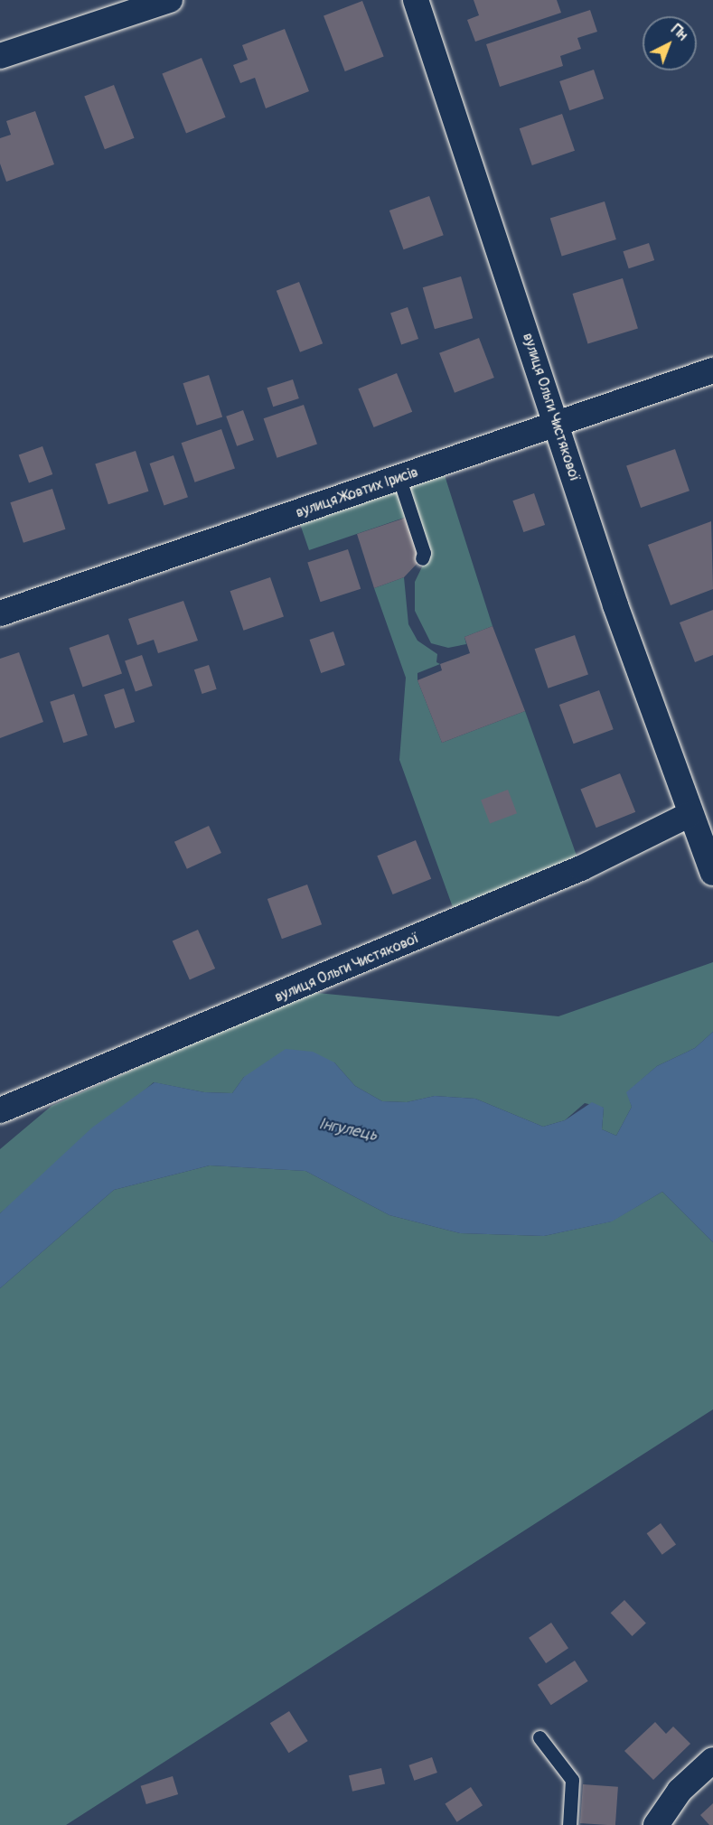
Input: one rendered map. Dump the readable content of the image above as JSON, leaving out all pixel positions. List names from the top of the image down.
{
  "streets": {
    "street": ["вулиця Ольги Чистякової", "вулиця Жовтих Ірисів"]
  },
  "crossings": [
    ["вулиця Ольги Чистякової", "вулиця Жовтих Ірисів"]
  ],
  "water": ["Інгулець"],
  "north": "top right"
}
